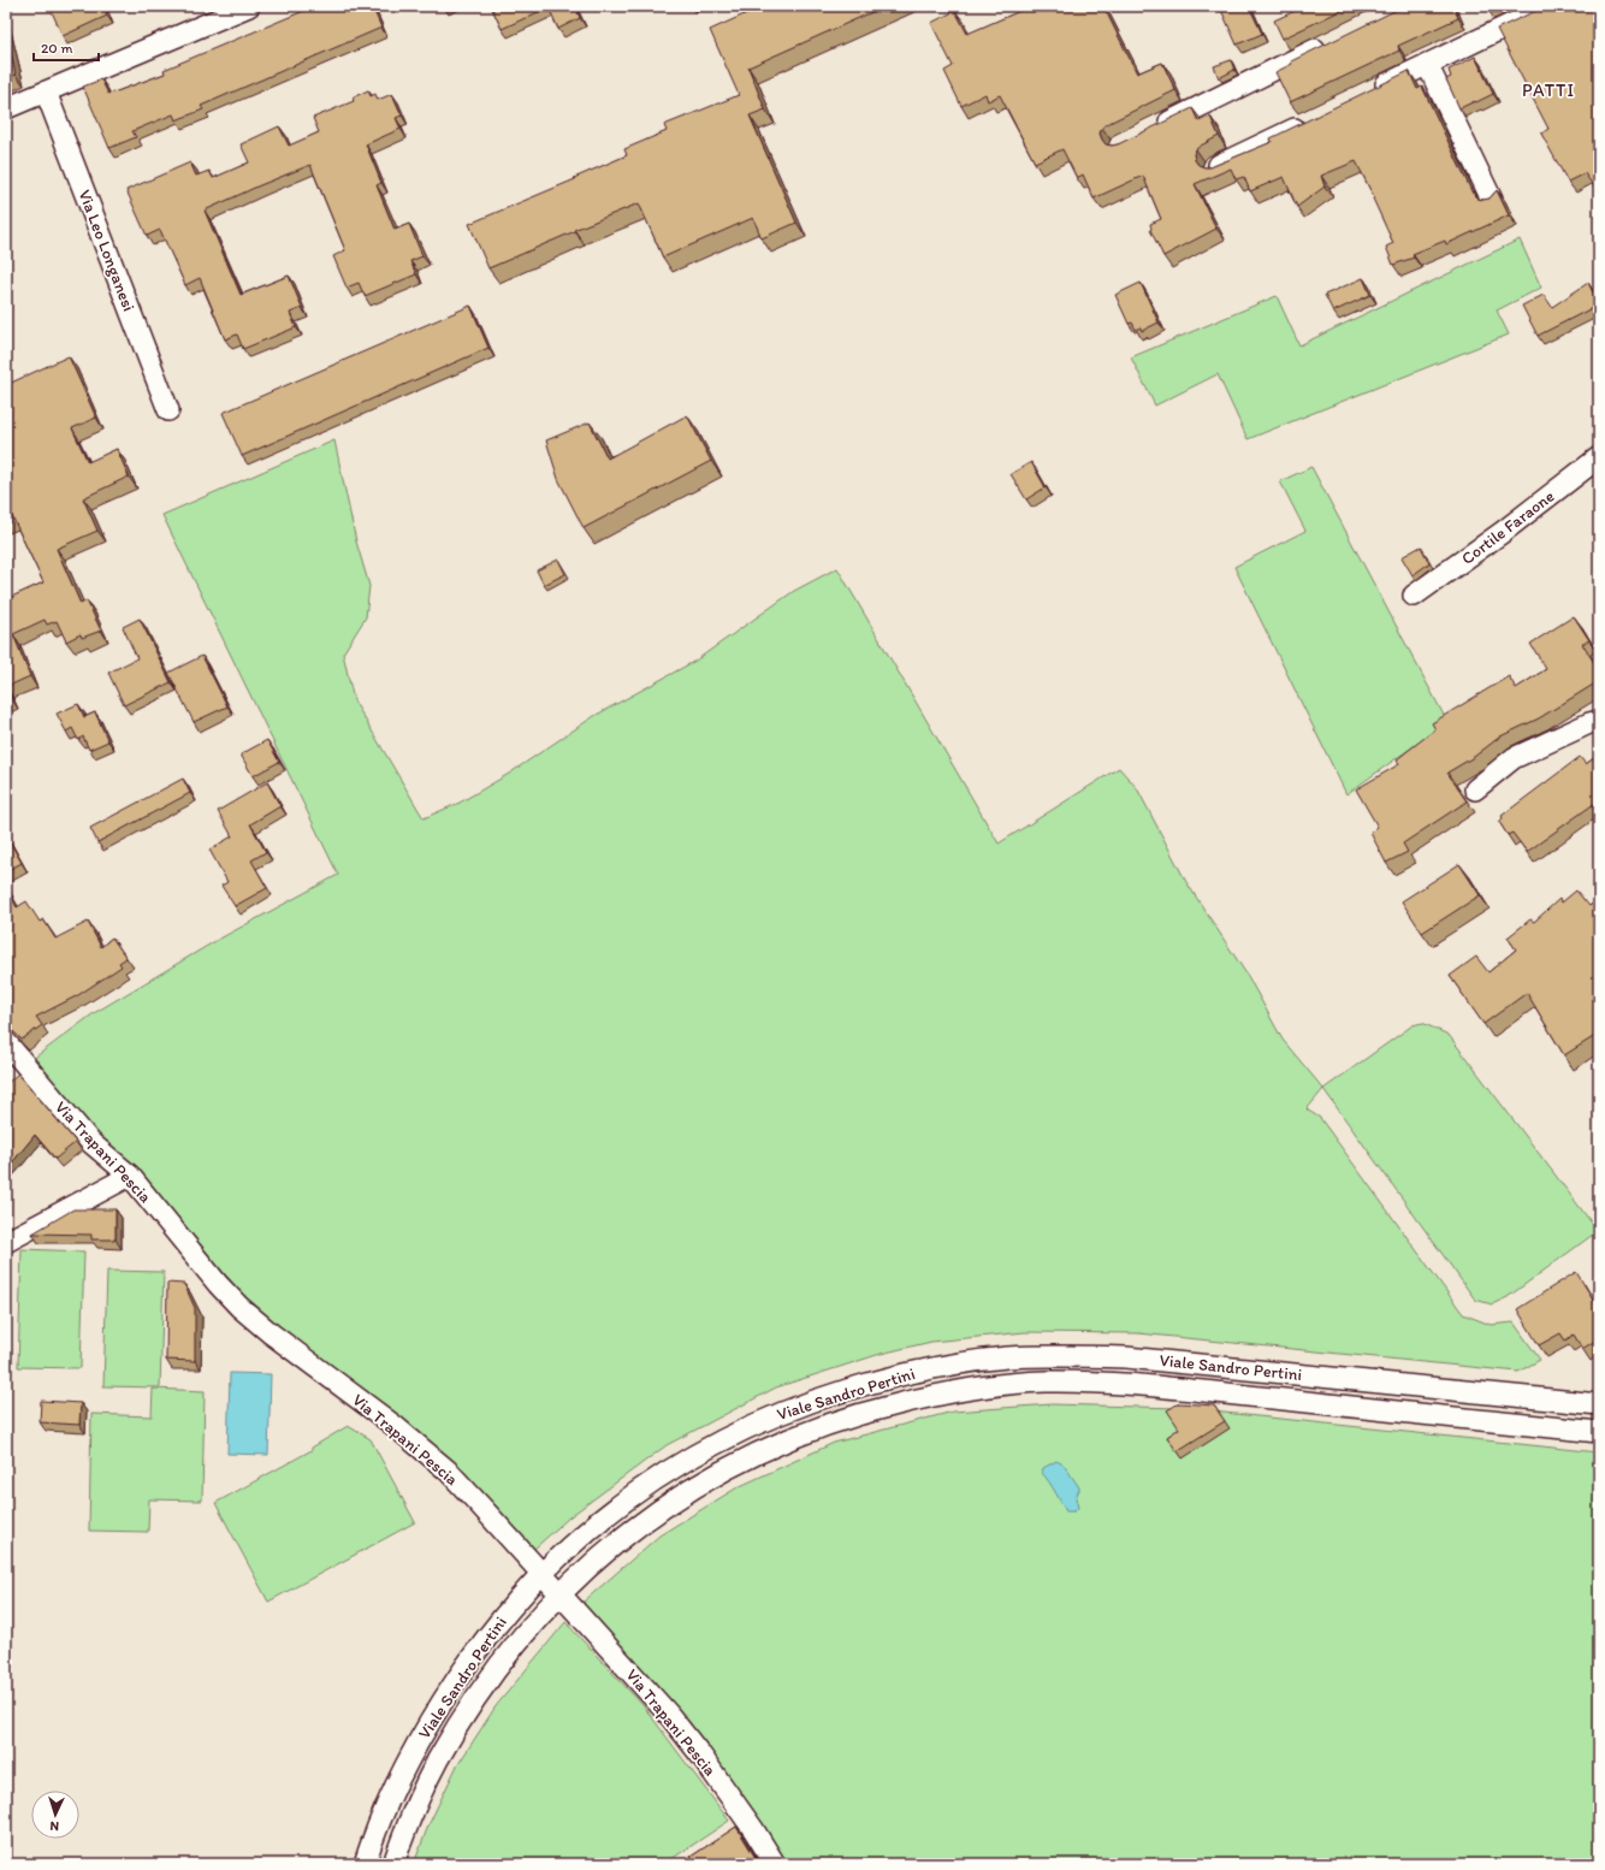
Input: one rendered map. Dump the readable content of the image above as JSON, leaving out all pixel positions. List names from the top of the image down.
{
  "streets": {
    "street": [
      "Via Leo Longanesi",
      "Cortile Faraone",
      "Via Trapani Pescia",
      "Viale Sandro Pertini"
    ]
  },
  "crossings": [
    ["Via Trapani Pescia", "Viale Sandro Pertini"]
  ],
  "districts": ["PATTI"],
  "scale_bar": "20 m",
  "north": "bottom"
}
